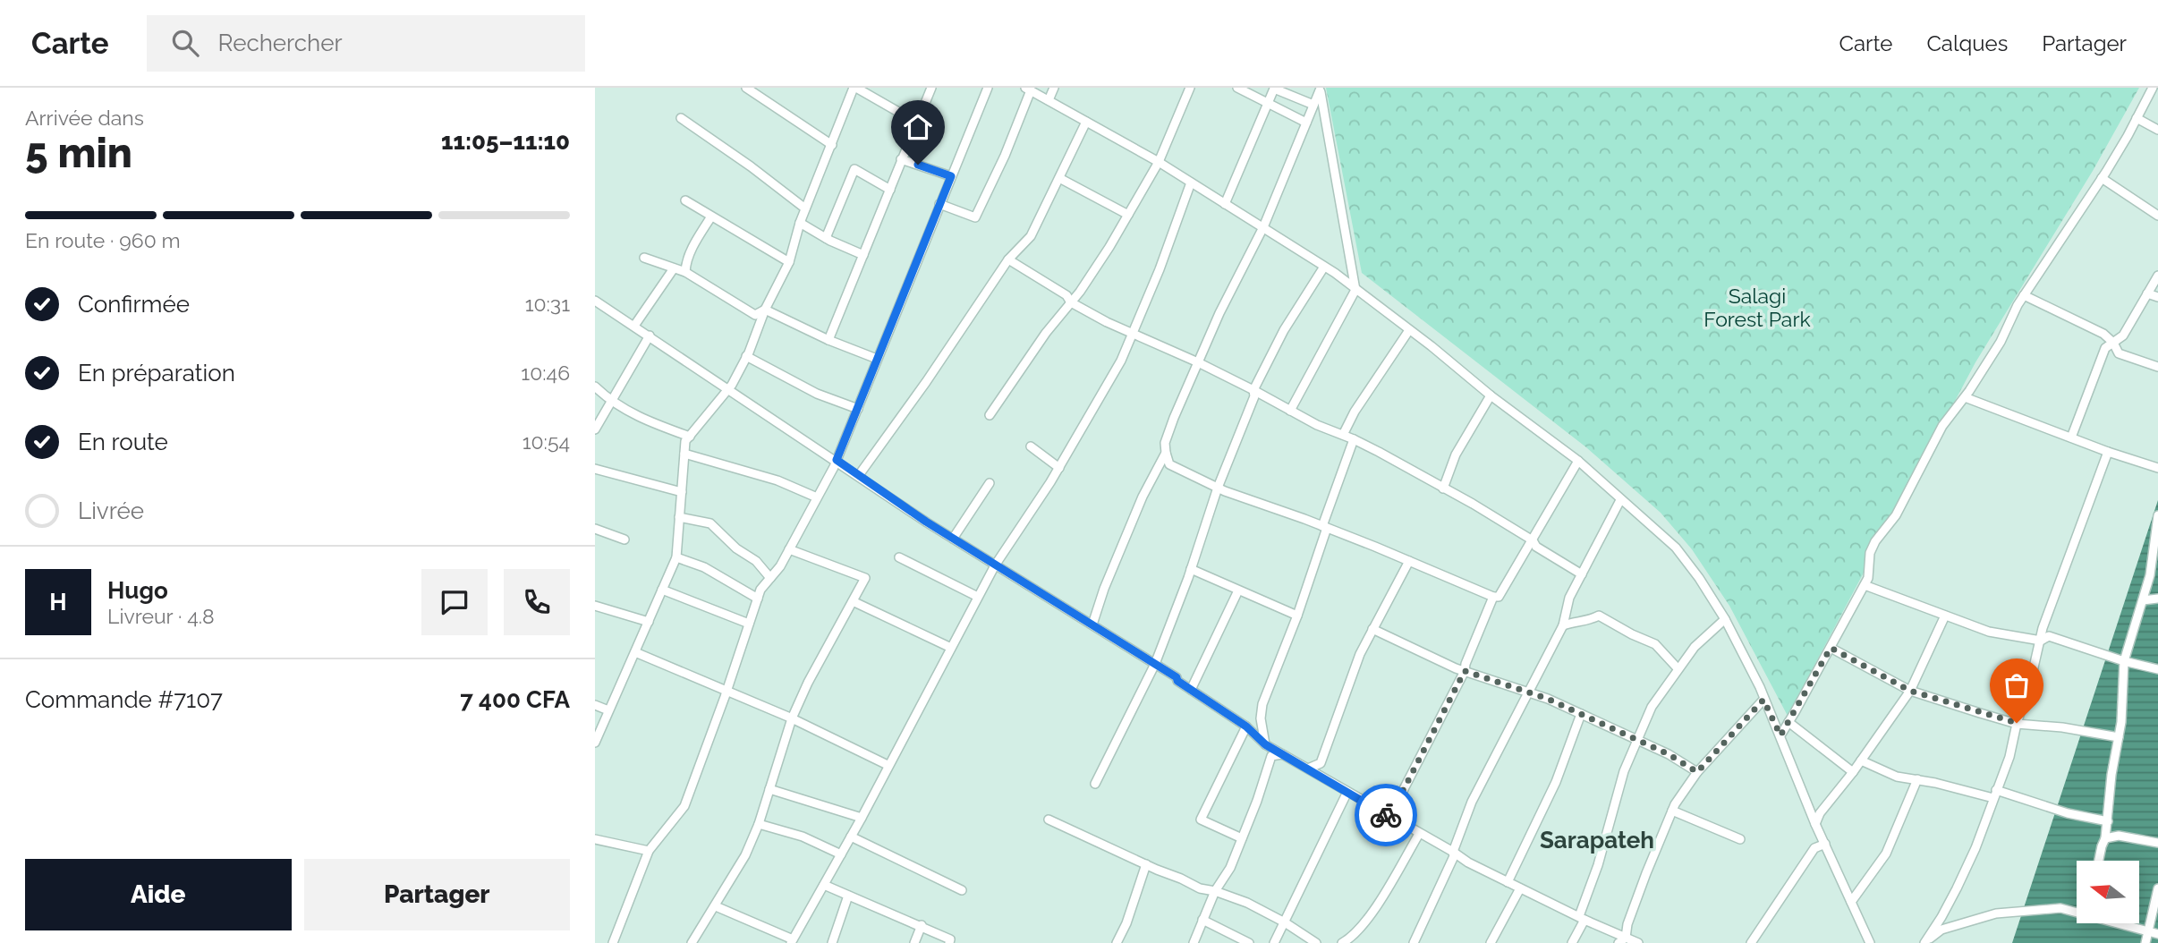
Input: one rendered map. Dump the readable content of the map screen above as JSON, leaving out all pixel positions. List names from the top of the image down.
{
  "districts": ["Sarapateh"],
  "parks": ["Salagi Forest Park"],
  "north": "left",
  "page": {
    "header": "Carte",
    "search": "Rechercher",
    "nav": ["Carte", "Calques", "Partager"],
    "heading": ["5 min", "Arrivée dans", "11:05–11:10"],
    "panel": [
      "Hugo",
      "Livreur · 4.8",
      "Commande #7107",
      "7 400 CFA"
    ],
    "bar": "En route · 960 m",
    "list": [
      ["Confirmée", "10:31"],
      ["En préparation", "10:46"],
      ["En route", "10:54"],
      "Livrée"
    ],
    "round": "H",
    "buttons": ["Aide", "Partager"]
  }
}
